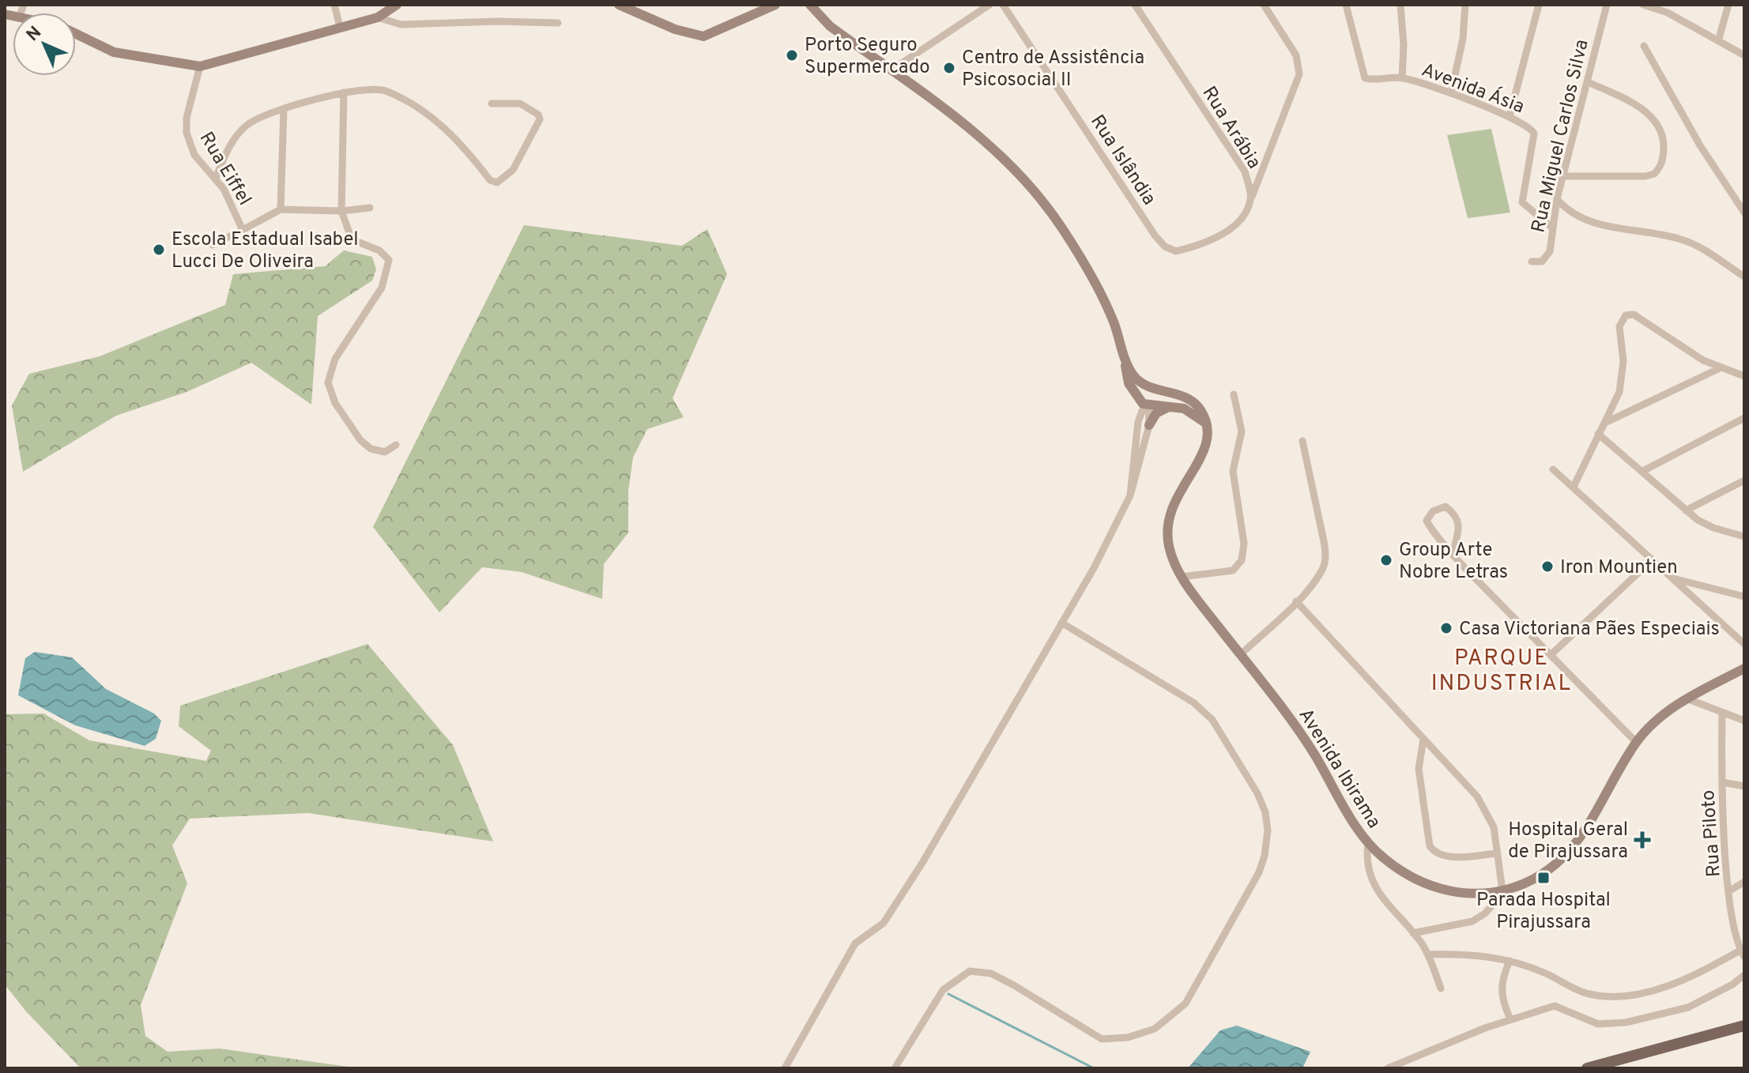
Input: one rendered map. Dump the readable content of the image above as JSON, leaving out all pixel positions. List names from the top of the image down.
{
  "streets": {
    "main road": ["Avenida Ibirama"],
    "street": [
      "Avenida Ásia",
      "Rua Arábia",
      "Rua Miguel Carlos Silva",
      "Rua Islândia",
      "Rua Eiffel",
      "Rua Piloto"
    ]
  },
  "crossings": [
    ["Avenida Ásia", "Rua Miguel Carlos Silva"],
    ["Rua Arábia", "Rua Islândia"]
  ],
  "districts": ["PARQUE INDUSTRIAL"],
  "places": {
    "other": [
      "Porto Seguro Supermercado",
      "Centro de Assistência Psicosocial II",
      "Escola Estadual Isabel Lucci De Oliveira",
      "Group Arte Nobre Letras",
      "Iron Mountien",
      "Casa Victoriana Pães Especiais"
    ],
    "health": ["Hospital Geral de Pirajussara"],
    "transit": ["Parada Hospital Pirajussara"]
  },
  "north": "top left"
}
